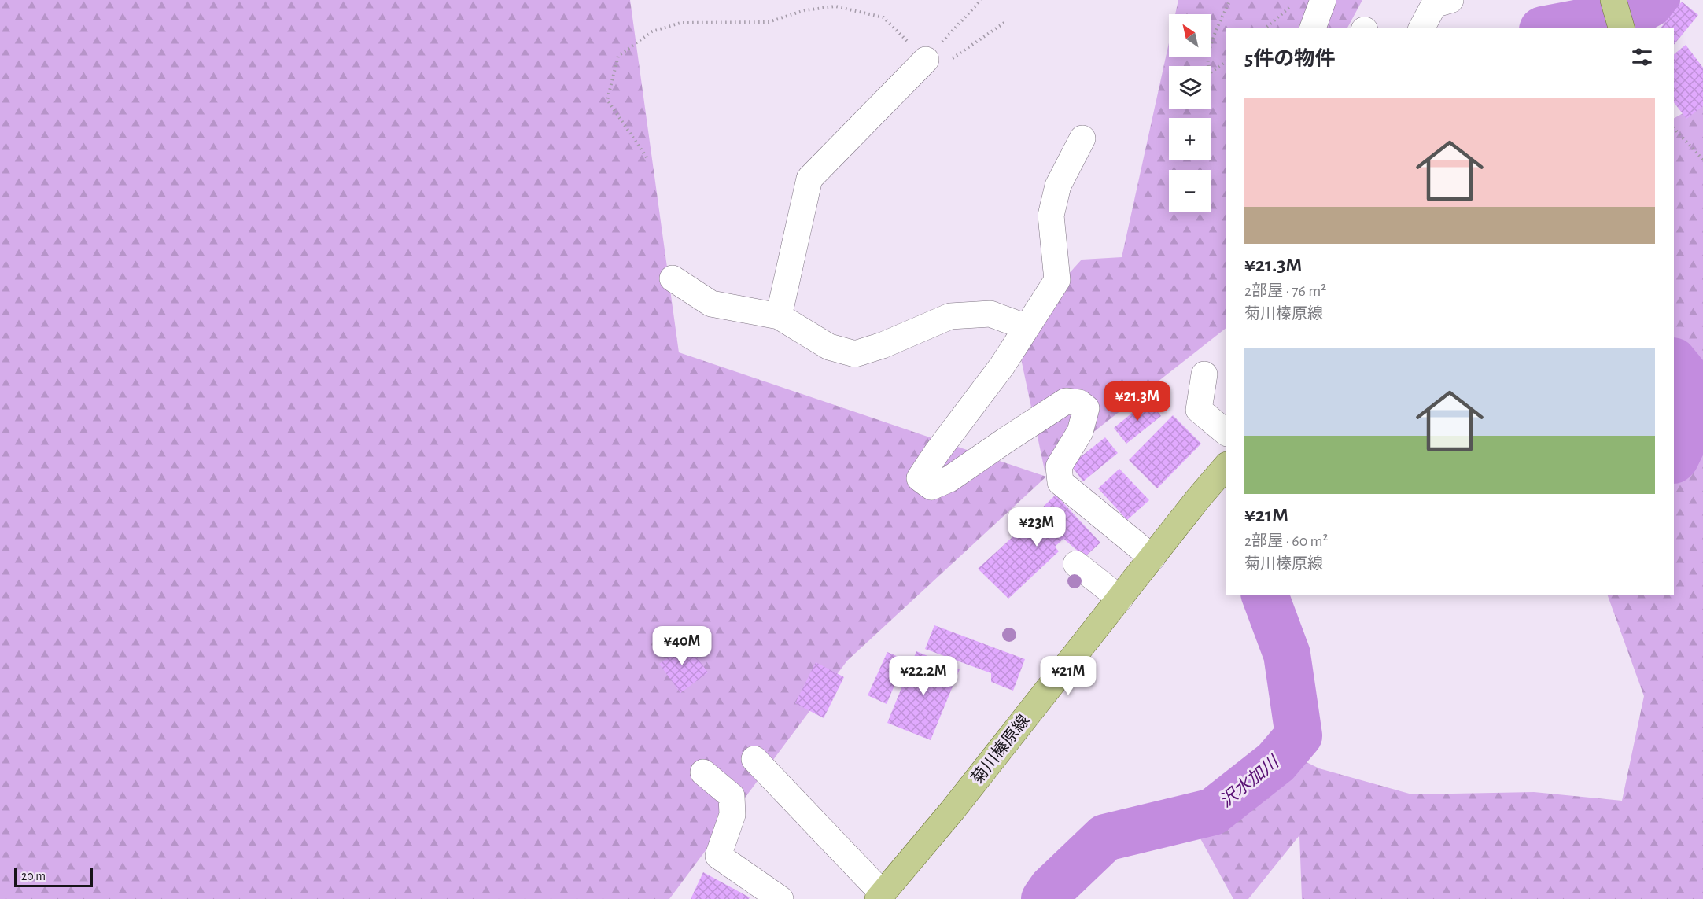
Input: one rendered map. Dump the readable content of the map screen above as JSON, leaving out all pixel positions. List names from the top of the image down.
{
  "streets": {
    "main road": ["菊川榛原線"]
  },
  "water": ["沢水加川"],
  "scale_bar": "20 m",
  "north": "top left",
  "page": {
    "map_buttons": ["+", "−"],
    "heading": "5件の物件",
    "list": [
      {
        "name": "¥21.3M",
        "note": "2部屋 · 76 m² · 菊川榛原線"
      },
      {
        "name": "¥21M",
        "note": "2部屋 · 60 m² · 菊川榛原線"
      }
    ],
    "price": [
      "¥21.3M",
      "¥23M",
      "¥40M",
      "¥22.2M",
      "¥21M"
    ],
    "scale": "20 m"
  }
}
